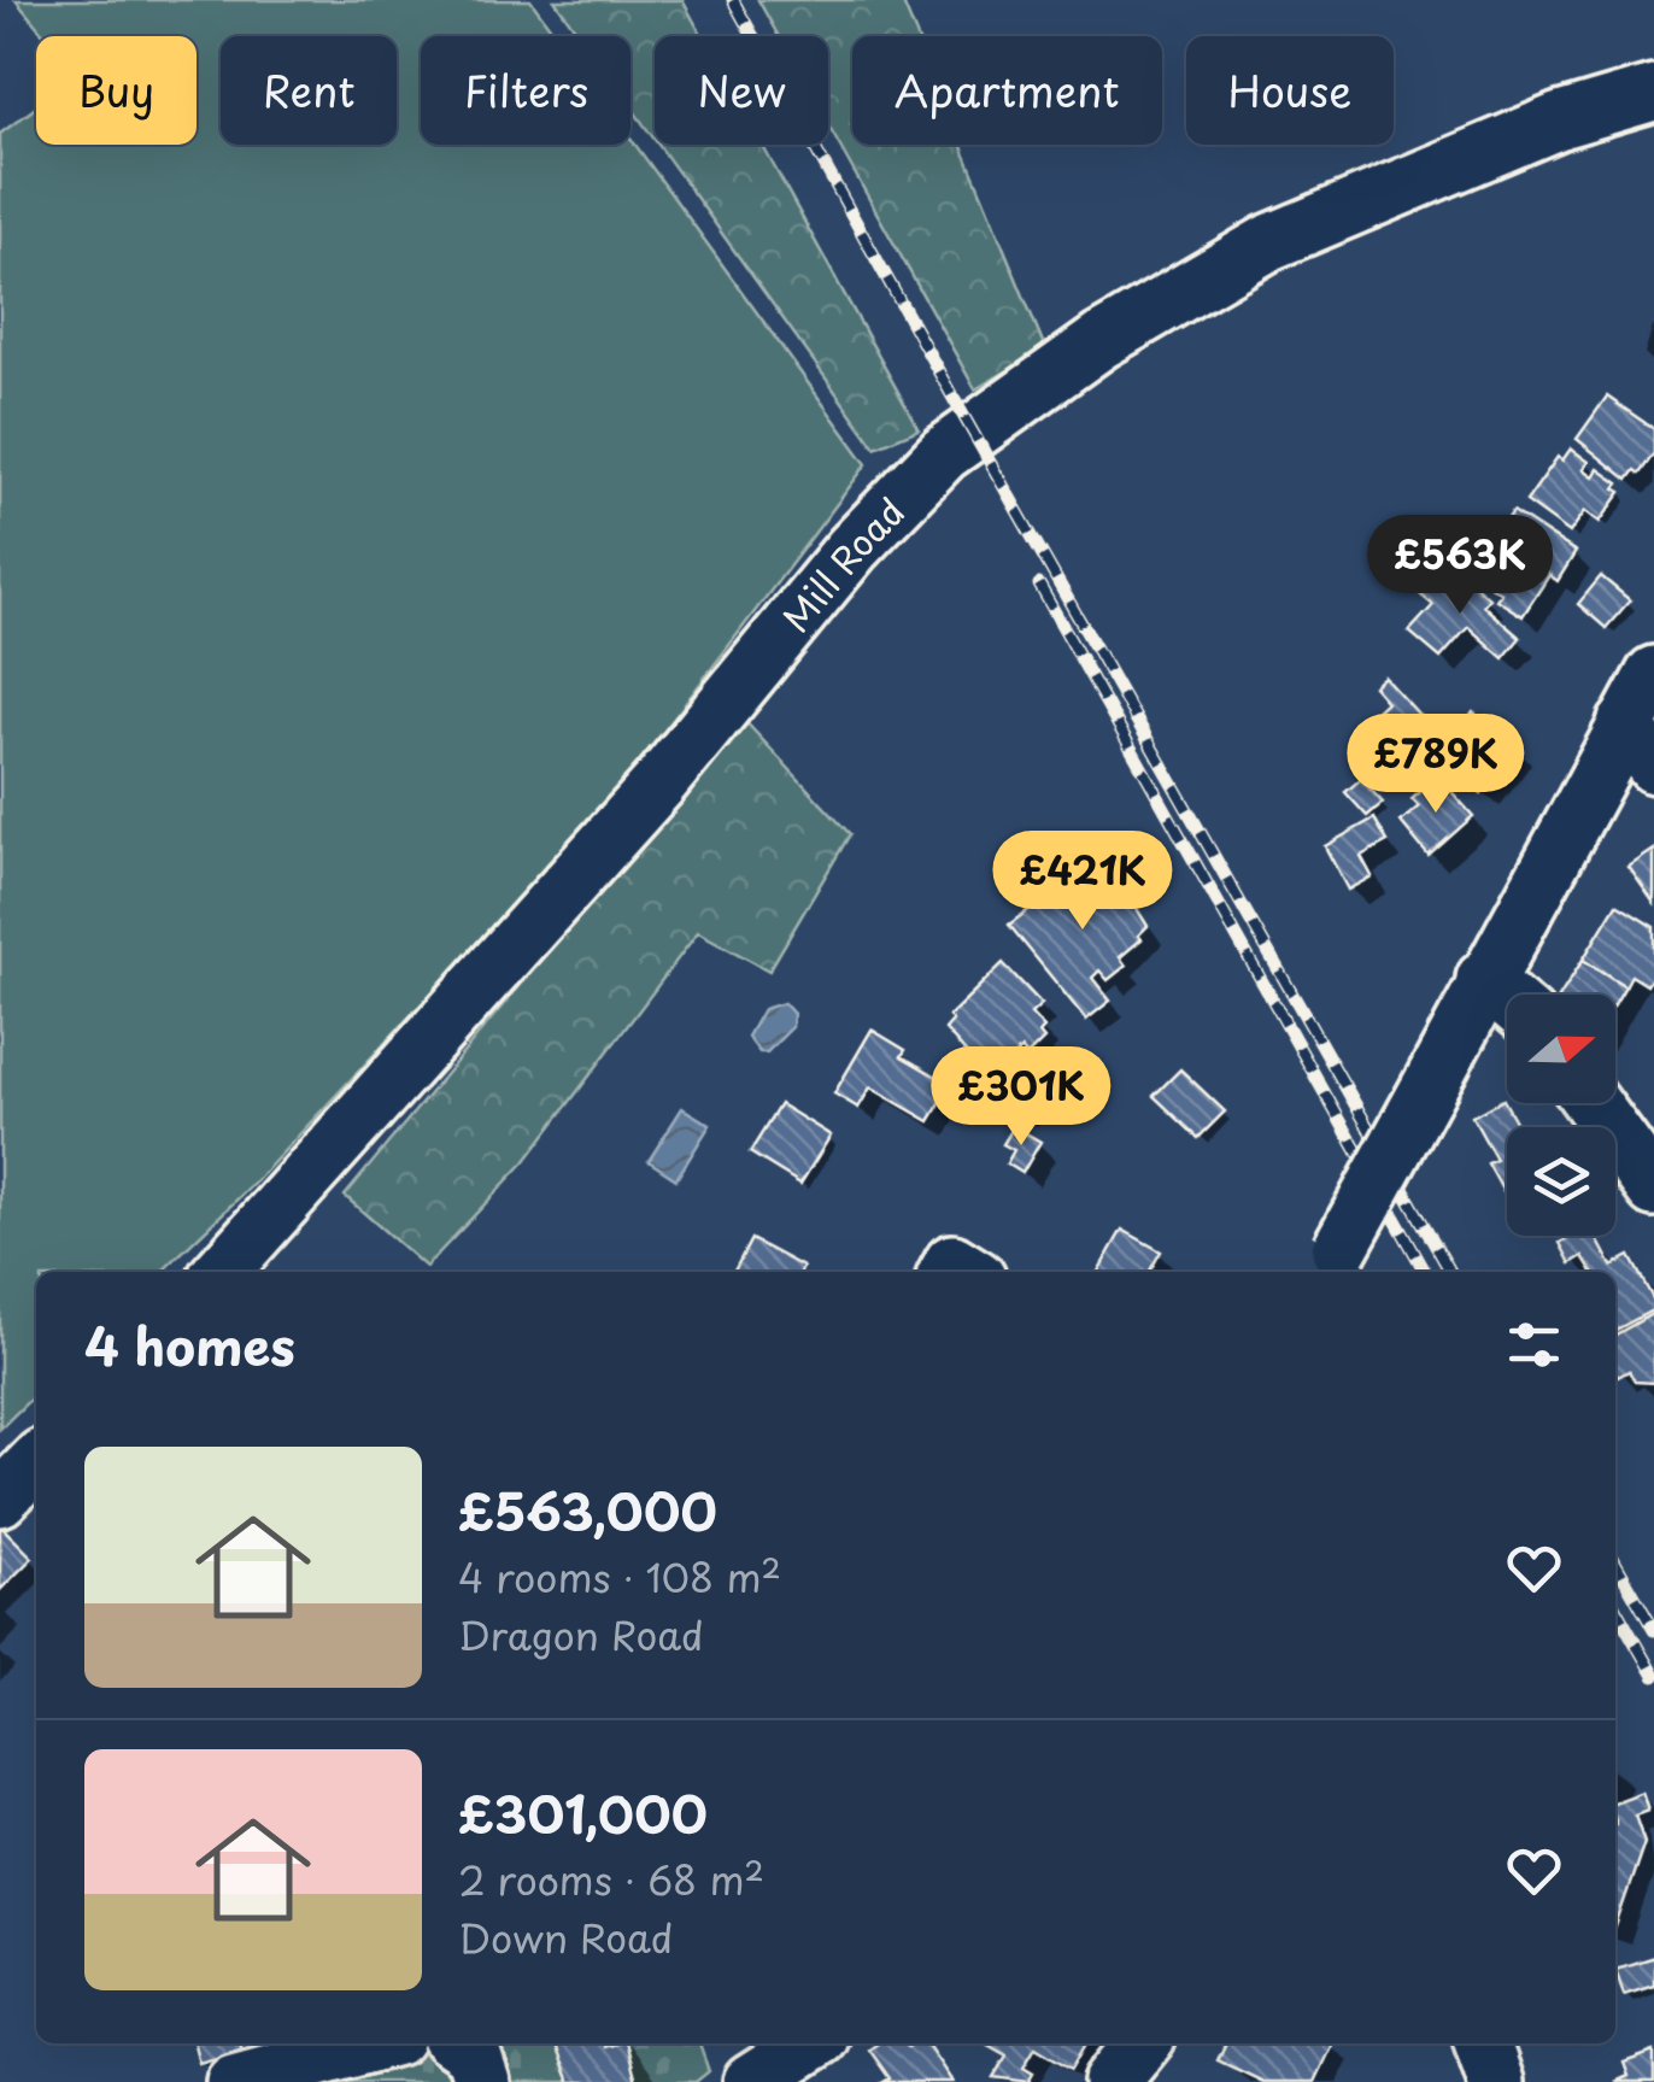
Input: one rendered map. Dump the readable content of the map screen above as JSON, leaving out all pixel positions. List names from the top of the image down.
{
  "streets": {
    "street": ["Mill Road"]
  },
  "north": "right",
  "page": {
    "chip": [
      "Buy",
      "Rent",
      "Filters",
      "New",
      "Apartment",
      "House"
    ],
    "price": [
      "£563K",
      "£789K",
      "£421K",
      "£301K"
    ],
    "heading": "4 homes",
    "list": [
      {
        "name": "£563,000",
        "note": "4 rooms · 108 m² · Dragon Road"
      },
      {
        "name": "£301,000",
        "note": "2 rooms · 68 m² · Down Road"
      }
    ]
  }
}
